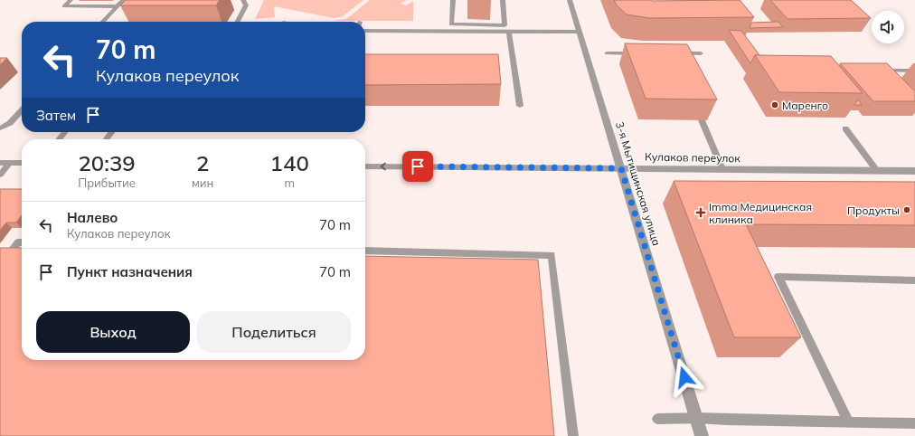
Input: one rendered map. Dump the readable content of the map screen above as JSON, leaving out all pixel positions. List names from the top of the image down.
{
  "streets": {
    "street": ["Кулаков переулок", "3-я Мытищинская улица"]
  },
  "crossings": [
    ["Кулаков переулок", "3-я Мытищинская улица"]
  ],
  "one_way": ["Кулаков переулок"],
  "places": {
    "other": ["Маренго", "Продукты"],
    "health": ["Imma Медицинская клиника"]
  },
  "page": {
    "turn": ["70 m", "Кулаков переулок"],
    "then": "Затем",
    "eta": [
      "20:39",
      "Прибытие",
      "2",
      "мин",
      "140",
      "m"
    ],
    "list": [
      {
        "name": "Налево",
        "note": "Кулаков переулок",
        "value": "70 m"
      },
      {
        "name": "Пункт назначения",
        "value": "70 m"
      }
    ],
    "buttons": ["Выход", "Поделиться"]
  }
}
